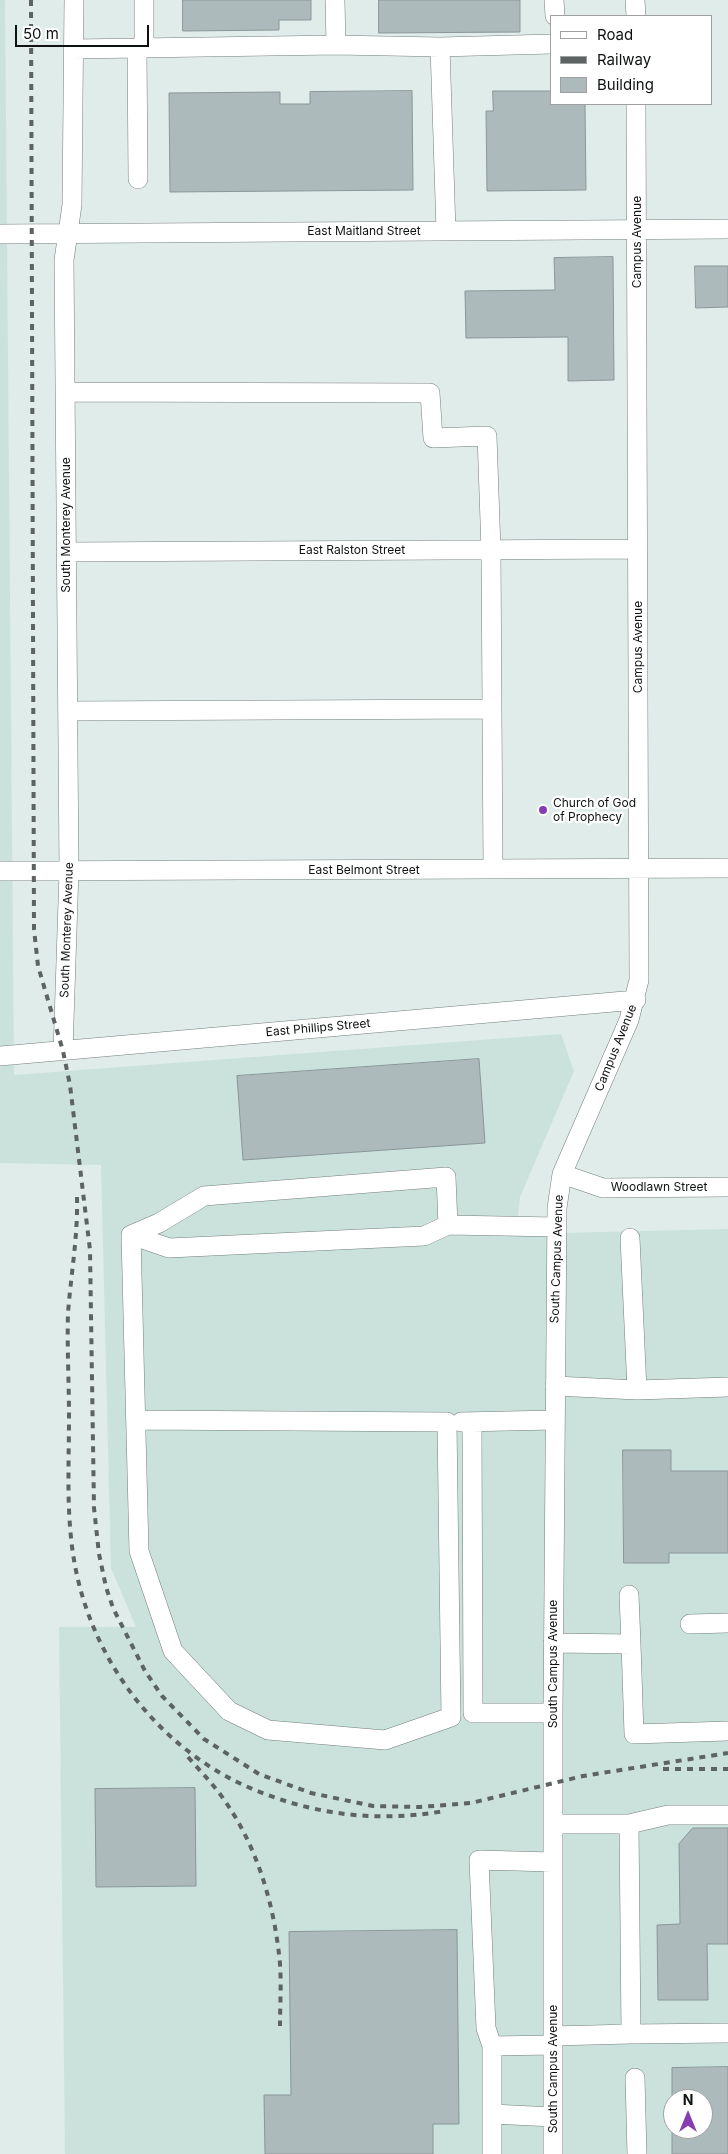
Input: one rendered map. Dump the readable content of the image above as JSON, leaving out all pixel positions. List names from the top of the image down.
{
  "streets": {
    "street": [
      "East Maitland Street",
      "Campus Avenue",
      "South Monterey Avenue",
      "East Ralston Street",
      "East Belmont Street",
      "East Phillips Street",
      "Woodlawn Street",
      "South Campus Avenue"
    ]
  },
  "crossings": [
    ["East Maitland Street", "Campus Avenue"],
    ["East Maitland Street", "South Monterey Avenue"],
    ["Campus Avenue", "East Ralston Street"],
    ["Campus Avenue", "East Belmont Street"],
    ["Campus Avenue", "East Phillips Street"],
    ["Campus Avenue", "Woodlawn Street"],
    ["Campus Avenue", "South Campus Avenue"],
    ["South Monterey Avenue", "East Ralston Street"],
    ["South Monterey Avenue", "East Belmont Street"],
    ["South Monterey Avenue", "East Phillips Street"],
    ["Woodlawn Street", "South Campus Avenue"]
  ],
  "places": ["Church of God of Prophecy"],
  "legend": ["Road", "Railway", "Building"],
  "scale_bar": "50 m",
  "north": "top"
}
